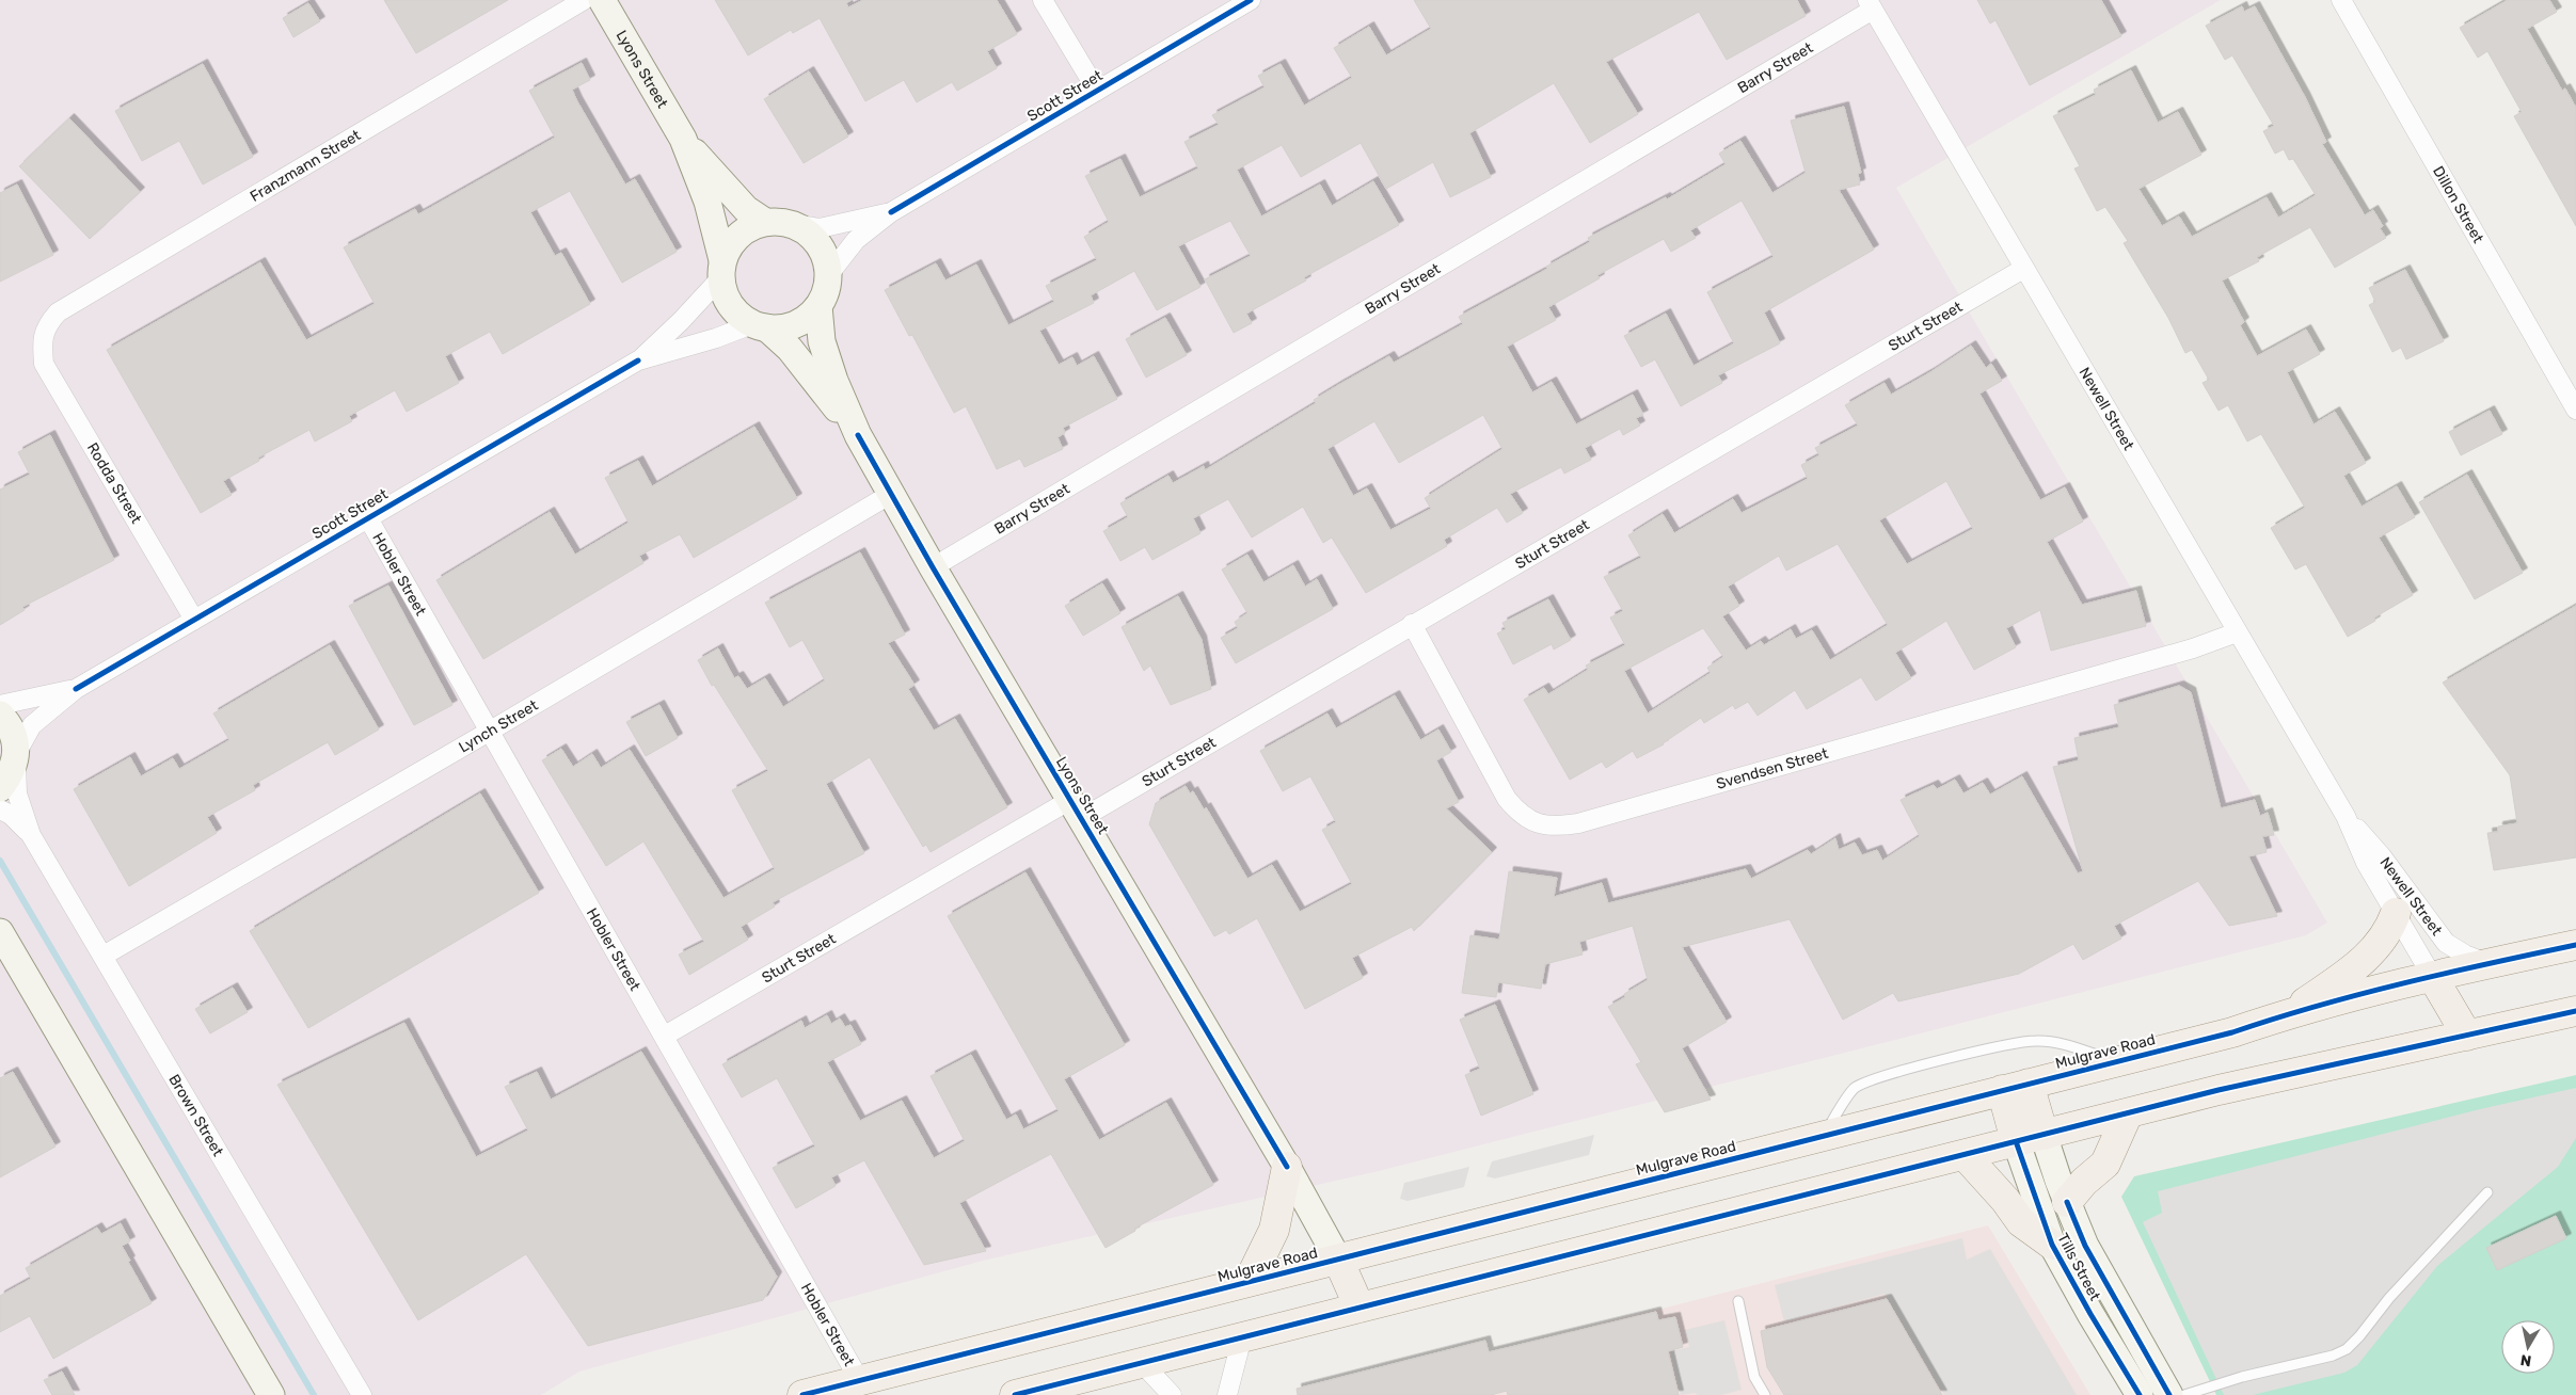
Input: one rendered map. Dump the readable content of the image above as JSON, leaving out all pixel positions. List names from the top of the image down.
{
  "streets": {
    "main road": ["Mulgrave Road"],
    "street": [
      "Barry Street",
      "Lyons Street",
      "Scott Street",
      "Franzmann Street",
      "Dillon Street",
      "Sturt Street",
      "Newell Street",
      "Rodda Street",
      "Hobler Street",
      "Lynch Street",
      "Svendsen Street",
      "Brown Street",
      "Tills Street"
    ]
  },
  "crossings": [
    ["Barry Street", "Lyons Street"],
    ["Barry Street", "Newell Street"],
    ["Lyons Street", "Scott Street"],
    ["Lyons Street", "Sturt Street"],
    ["Lyons Street", "Lynch Street"],
    ["Lyons Street", "Mulgrave Road"],
    ["Scott Street", "Rodda Street"],
    ["Scott Street", "Hobler Street"],
    ["Scott Street", "Brown Street"],
    ["Franzmann Street", "Rodda Street"],
    ["Sturt Street", "Newell Street"],
    ["Sturt Street", "Hobler Street"],
    ["Sturt Street", "Svendsen Street"],
    ["Newell Street", "Svendsen Street"],
    ["Newell Street", "Mulgrave Road"],
    ["Hobler Street", "Lynch Street"],
    ["Hobler Street", "Mulgrave Road"],
    ["Lynch Street", "Brown Street"]
  ],
  "north": "bottom"
}
